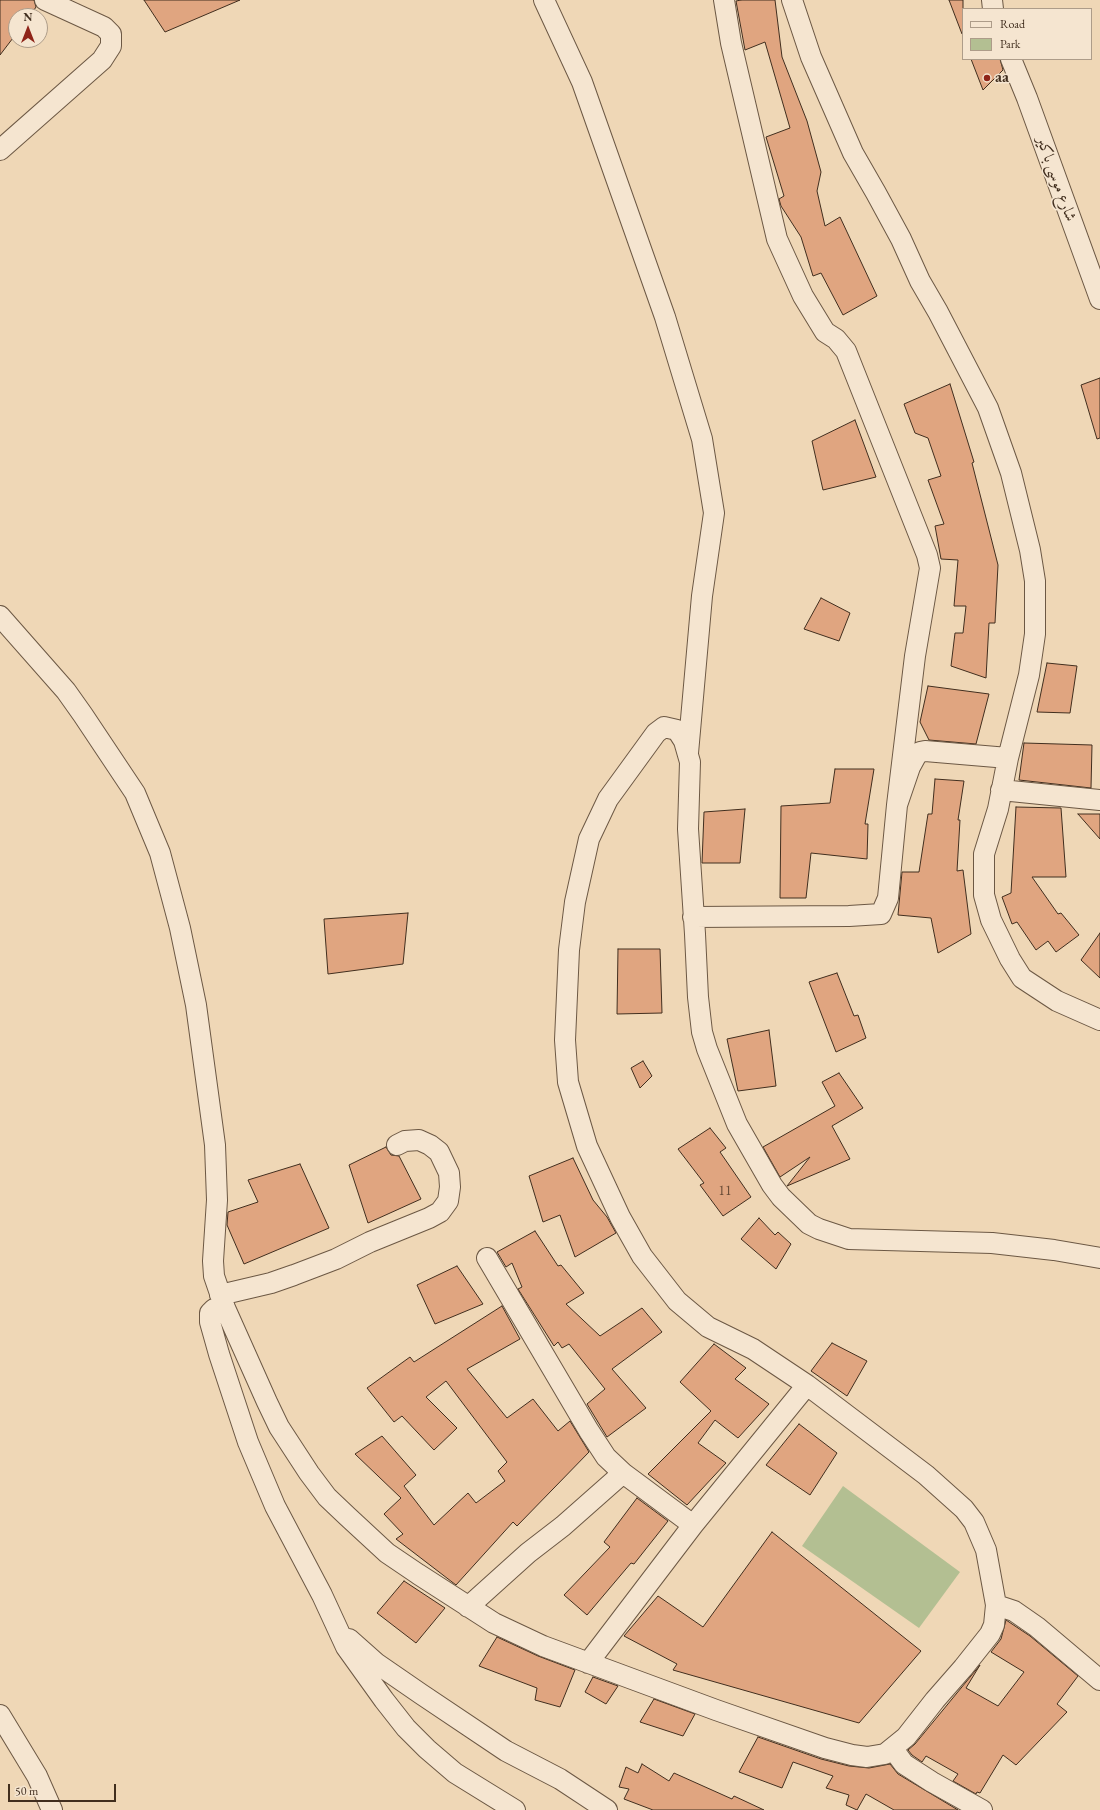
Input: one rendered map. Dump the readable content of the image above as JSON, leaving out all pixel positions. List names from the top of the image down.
{
  "streets": {
    "street": ["شارع موسى باكير"]
  },
  "places": ["aa"],
  "house_numbers": ["11"],
  "legend": ["Road", "Park"],
  "scale_bar": "50 m",
  "north": "top"
}
